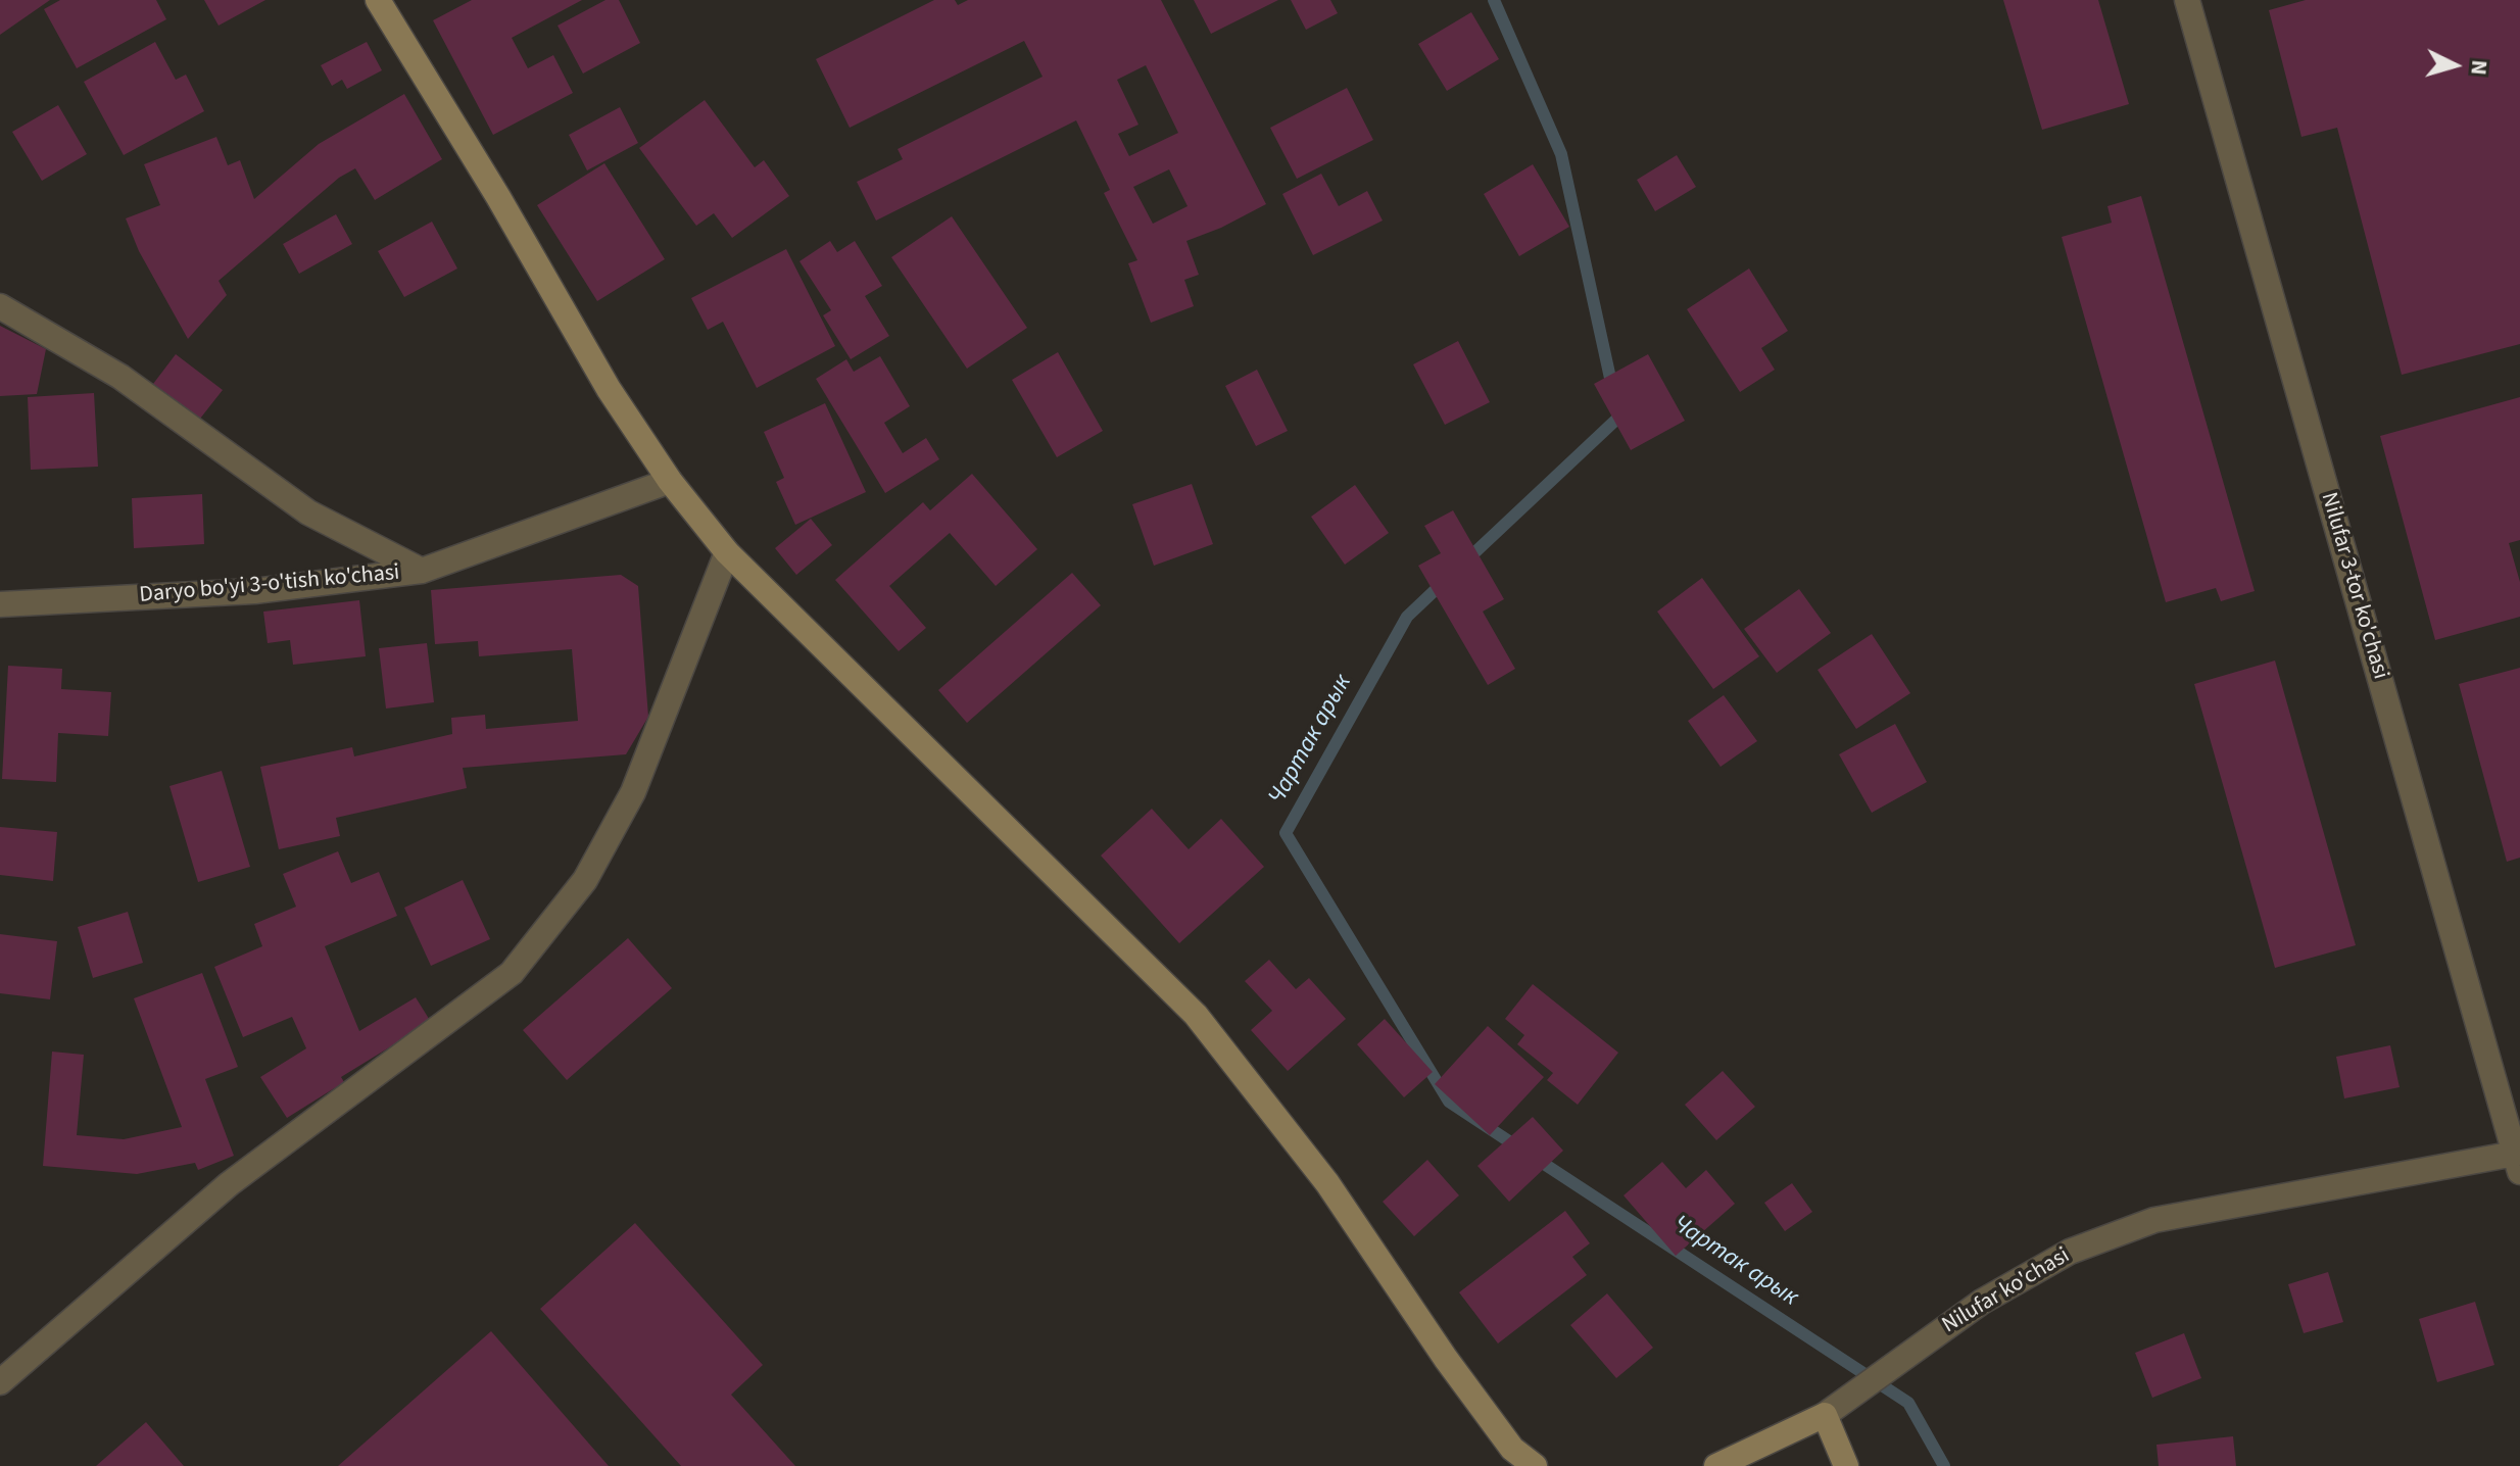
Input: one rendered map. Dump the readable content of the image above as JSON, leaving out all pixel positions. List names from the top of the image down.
{
  "streets": {
    "street": ["Daryo bo'yi 3-o'tish ko'chasi", "Nilufar 3-tor ko'chasi", "Nilufar ko'chasi"]
  },
  "crossings": [
    ["Nilufar 3-tor ko'chasi", "Nilufar ko'chasi"]
  ],
  "water": ["Чартак арык"],
  "north": "right"
}
